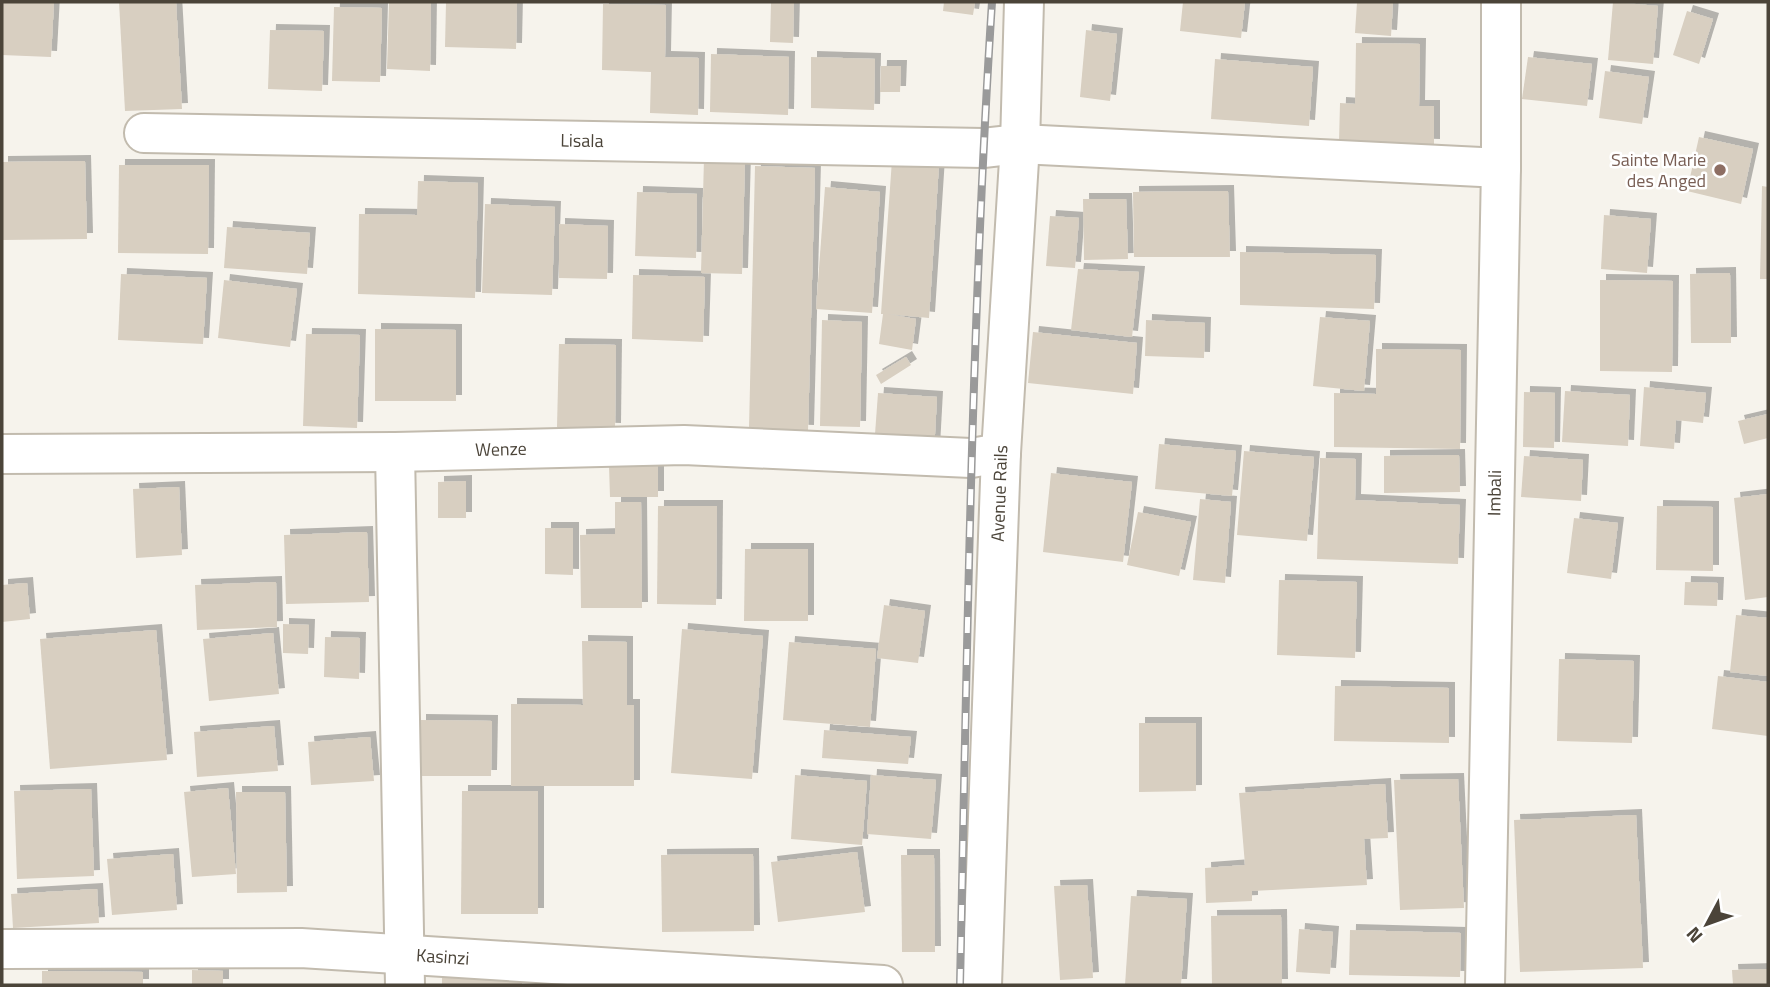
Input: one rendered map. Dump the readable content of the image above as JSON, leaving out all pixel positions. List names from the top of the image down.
{
  "streets": {
    "street": [
      "Lisala",
      "Wenze",
      "Avenue Rails",
      "Imbali",
      "Kasinzi"
    ]
  },
  "crossings": [
    ["Lisala", "Avenue Rails"],
    ["Lisala", "Imbali"],
    ["Wenze", "Avenue Rails"]
  ],
  "places": ["Sainte Marie des Anged"],
  "north": "bottom left"
}
